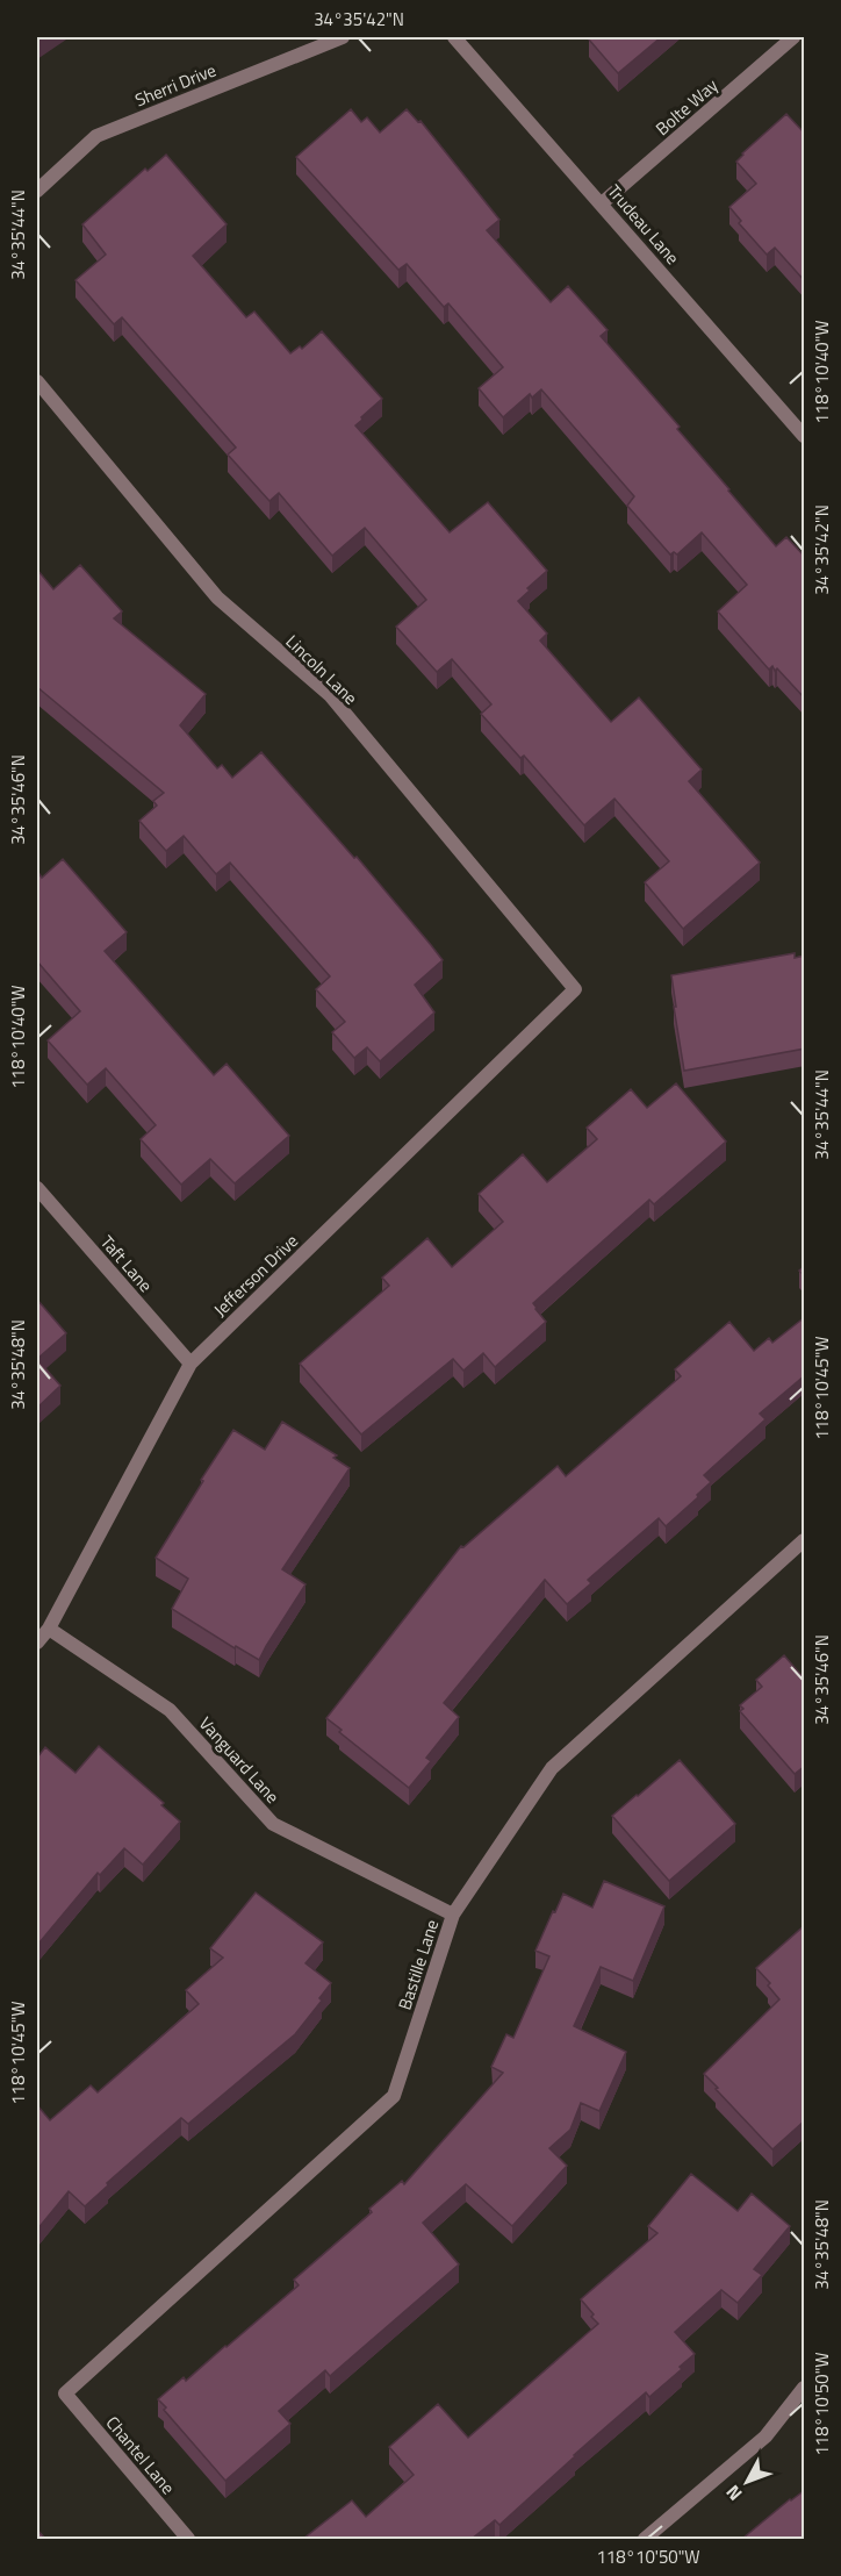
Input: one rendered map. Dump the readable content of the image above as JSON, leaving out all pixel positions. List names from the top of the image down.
{
  "streets": {
    "street": [
      "Sherri Drive",
      "Bolte Way",
      "Trudeau Lane",
      "Lincoln Lane",
      "Taft Lane",
      "Jefferson Drive",
      "Vanguard Lane",
      "Bastille Lane",
      "Chantel Lane"
    ]
  },
  "crossings": [
    ["Bolte Way", "Trudeau Lane"],
    ["Lincoln Lane", "Jefferson Drive"],
    ["Taft Lane", "Jefferson Drive"],
    ["Jefferson Drive", "Vanguard Lane"],
    ["Vanguard Lane", "Bastille Lane"],
    ["Bastille Lane", "Chantel Lane"]
  ],
  "north": "bottom left",
  "coordinates": [
    "34°35'42\"N",
    "34°35'44\"N",
    "118°10'40\"W",
    "34°35'46\"N",
    "34°35'48\"N",
    "118°10'45\"W",
    "118°10'50\"W"
  ]
}
